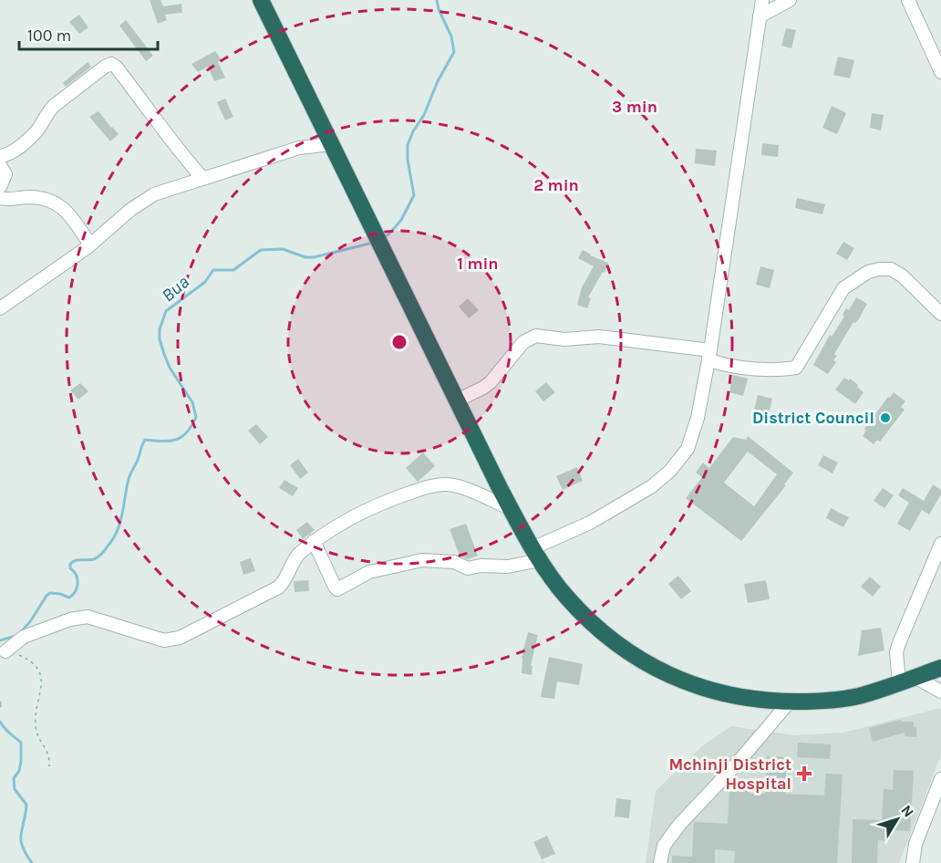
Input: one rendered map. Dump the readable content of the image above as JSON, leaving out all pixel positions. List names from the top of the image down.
{
  "water": ["Bua"],
  "places": {
    "other": ["District Council"],
    "health": ["Mchinji District Hospital"]
  },
  "scale_bar": "100 m",
  "north": "top right",
  "rings": ["3 min", "2 min", "1 min"]
}
